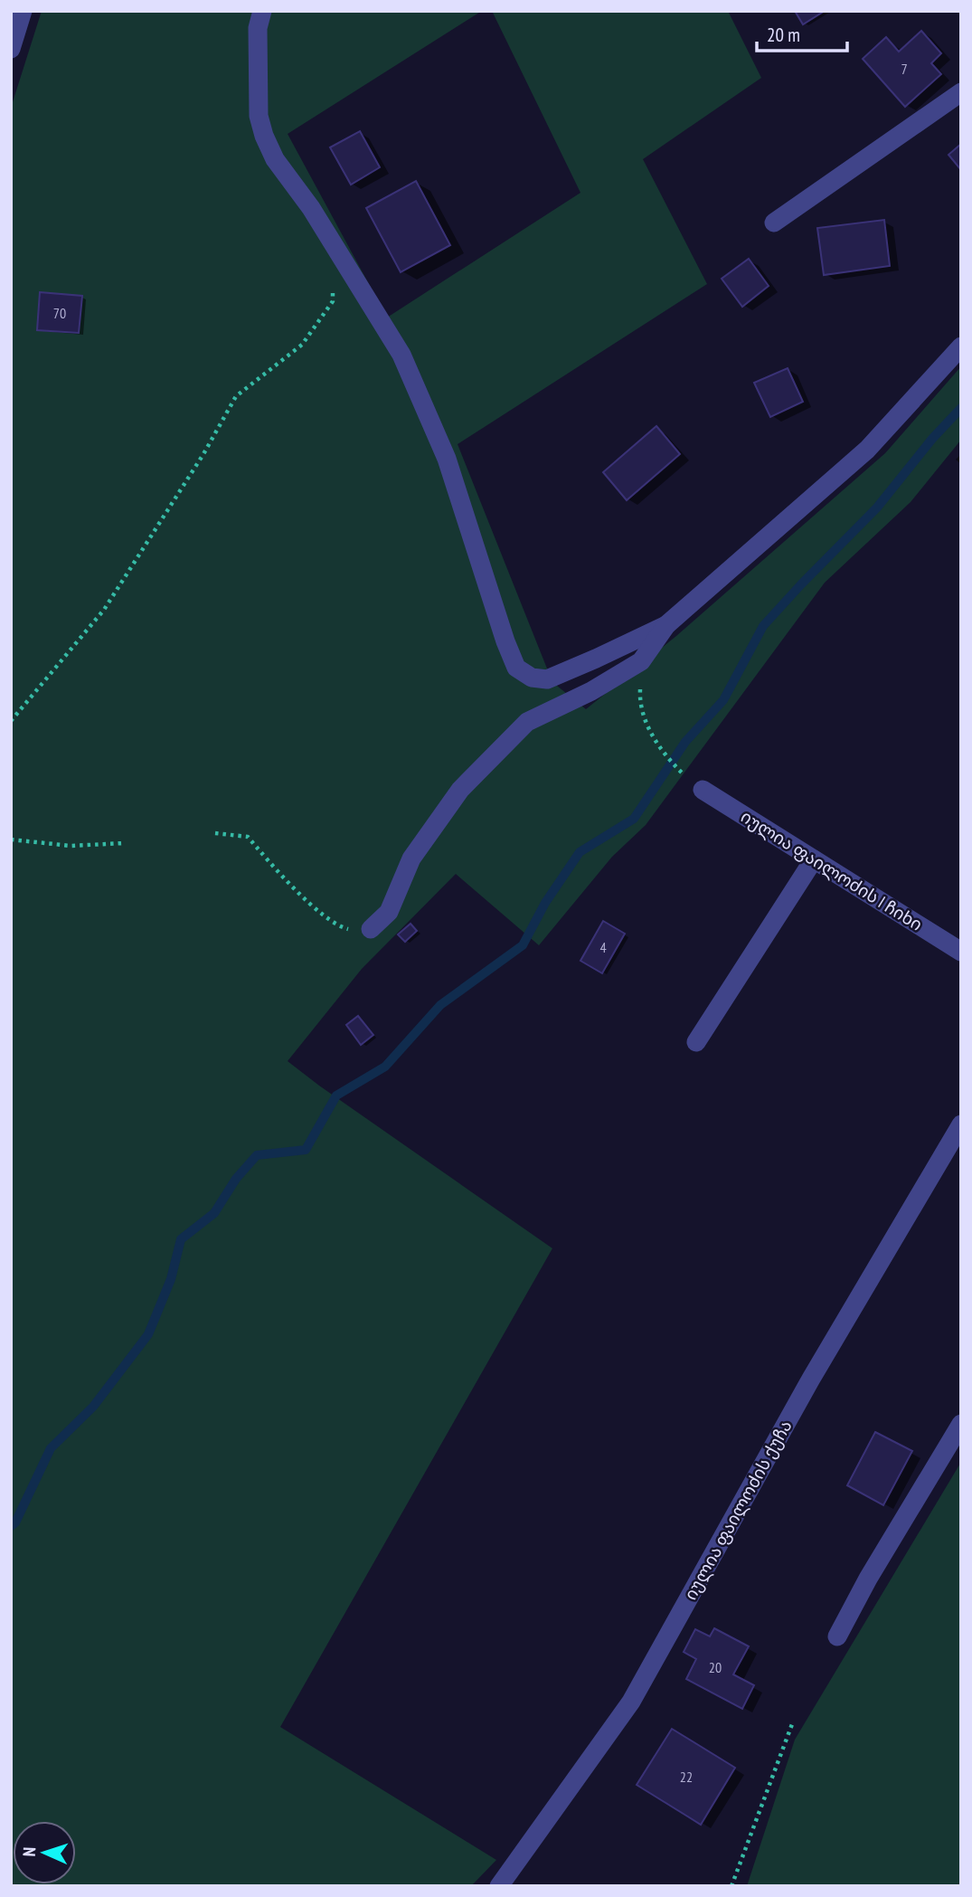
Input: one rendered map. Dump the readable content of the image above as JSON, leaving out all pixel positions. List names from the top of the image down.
{
  "streets": {
    "street": ["იულია ფაილოძის I ჩიხი", "იულია ფაილოძის ქუჩა"]
  },
  "house_numbers": [
    "7",
    "70",
    "4",
    "20",
    "22"
  ],
  "scale_bar": "20 m",
  "north": "left"
}
